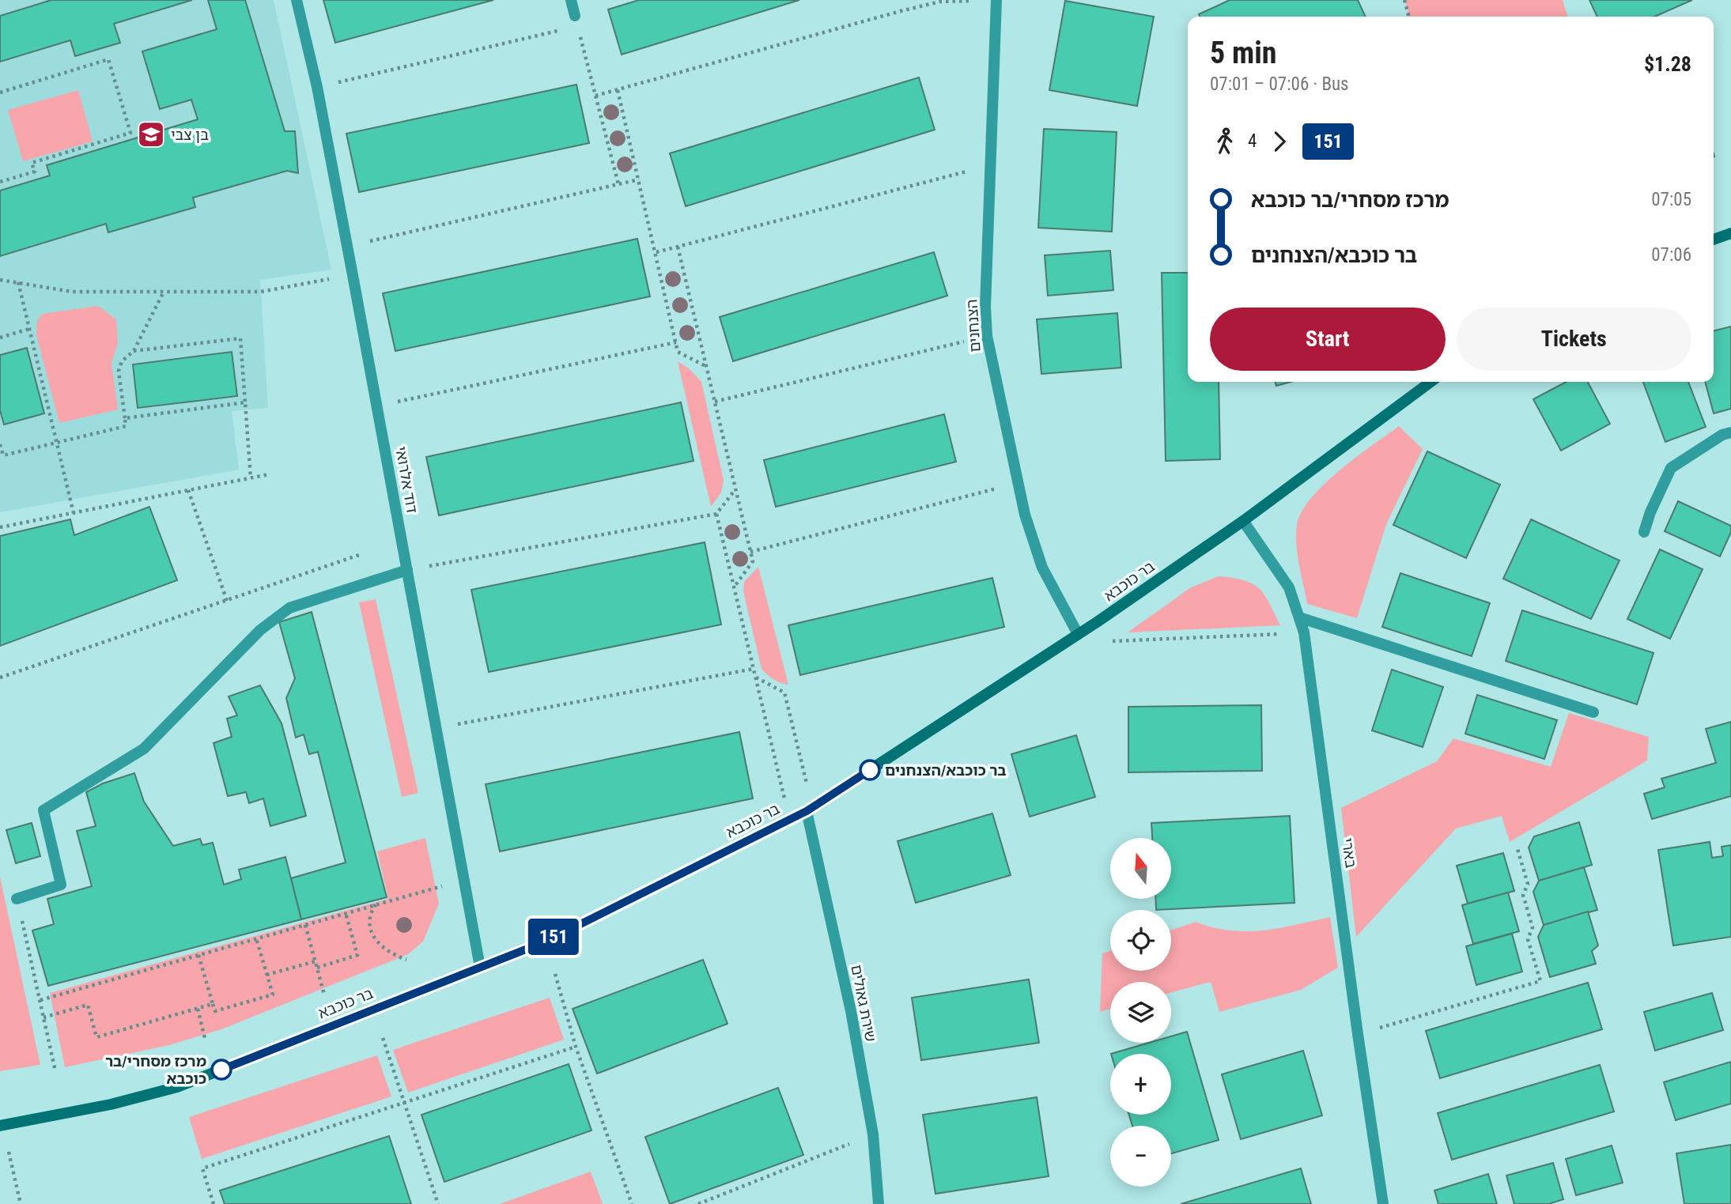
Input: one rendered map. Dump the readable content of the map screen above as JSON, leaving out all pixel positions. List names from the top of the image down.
{
  "streets": {
    "street": [
      "הצנחנים",
      "דוד אלרואי",
      "בר כוכבא",
      "בארי",
      "שירת גאולים"
    ]
  },
  "crossings": [
    ["הצנחנים", "בר כוכבא"],
    ["דוד אלרואי", "בר כוכבא"],
    ["בר כוכבא", "בארי"],
    ["בר כוכבא", "שירת גאולים"]
  ],
  "places": {
    "school or university": ["בן צבי"],
    "other": ["בר כוכבא/הצנחנים", "מרכז מסחרי/בר כוכבא"]
  },
  "lines": ["bus line 151"],
  "north": "top",
  "page": {
    "on_map": "151",
    "heading": ["5 min", "07:01 – 07:06 · Bus", "$1.28"],
    "legs": ["4", "151"],
    "list": [
      {
        "name": "מרכז מסחרי/בר כוכבא",
        "value": "07:05"
      },
      {
        "name": "בר כוכבא/הצנחנים",
        "value": "07:06"
      }
    ],
    "buttons": ["Start", "Tickets"],
    "map_buttons": ["+", "−"]
  }
}
